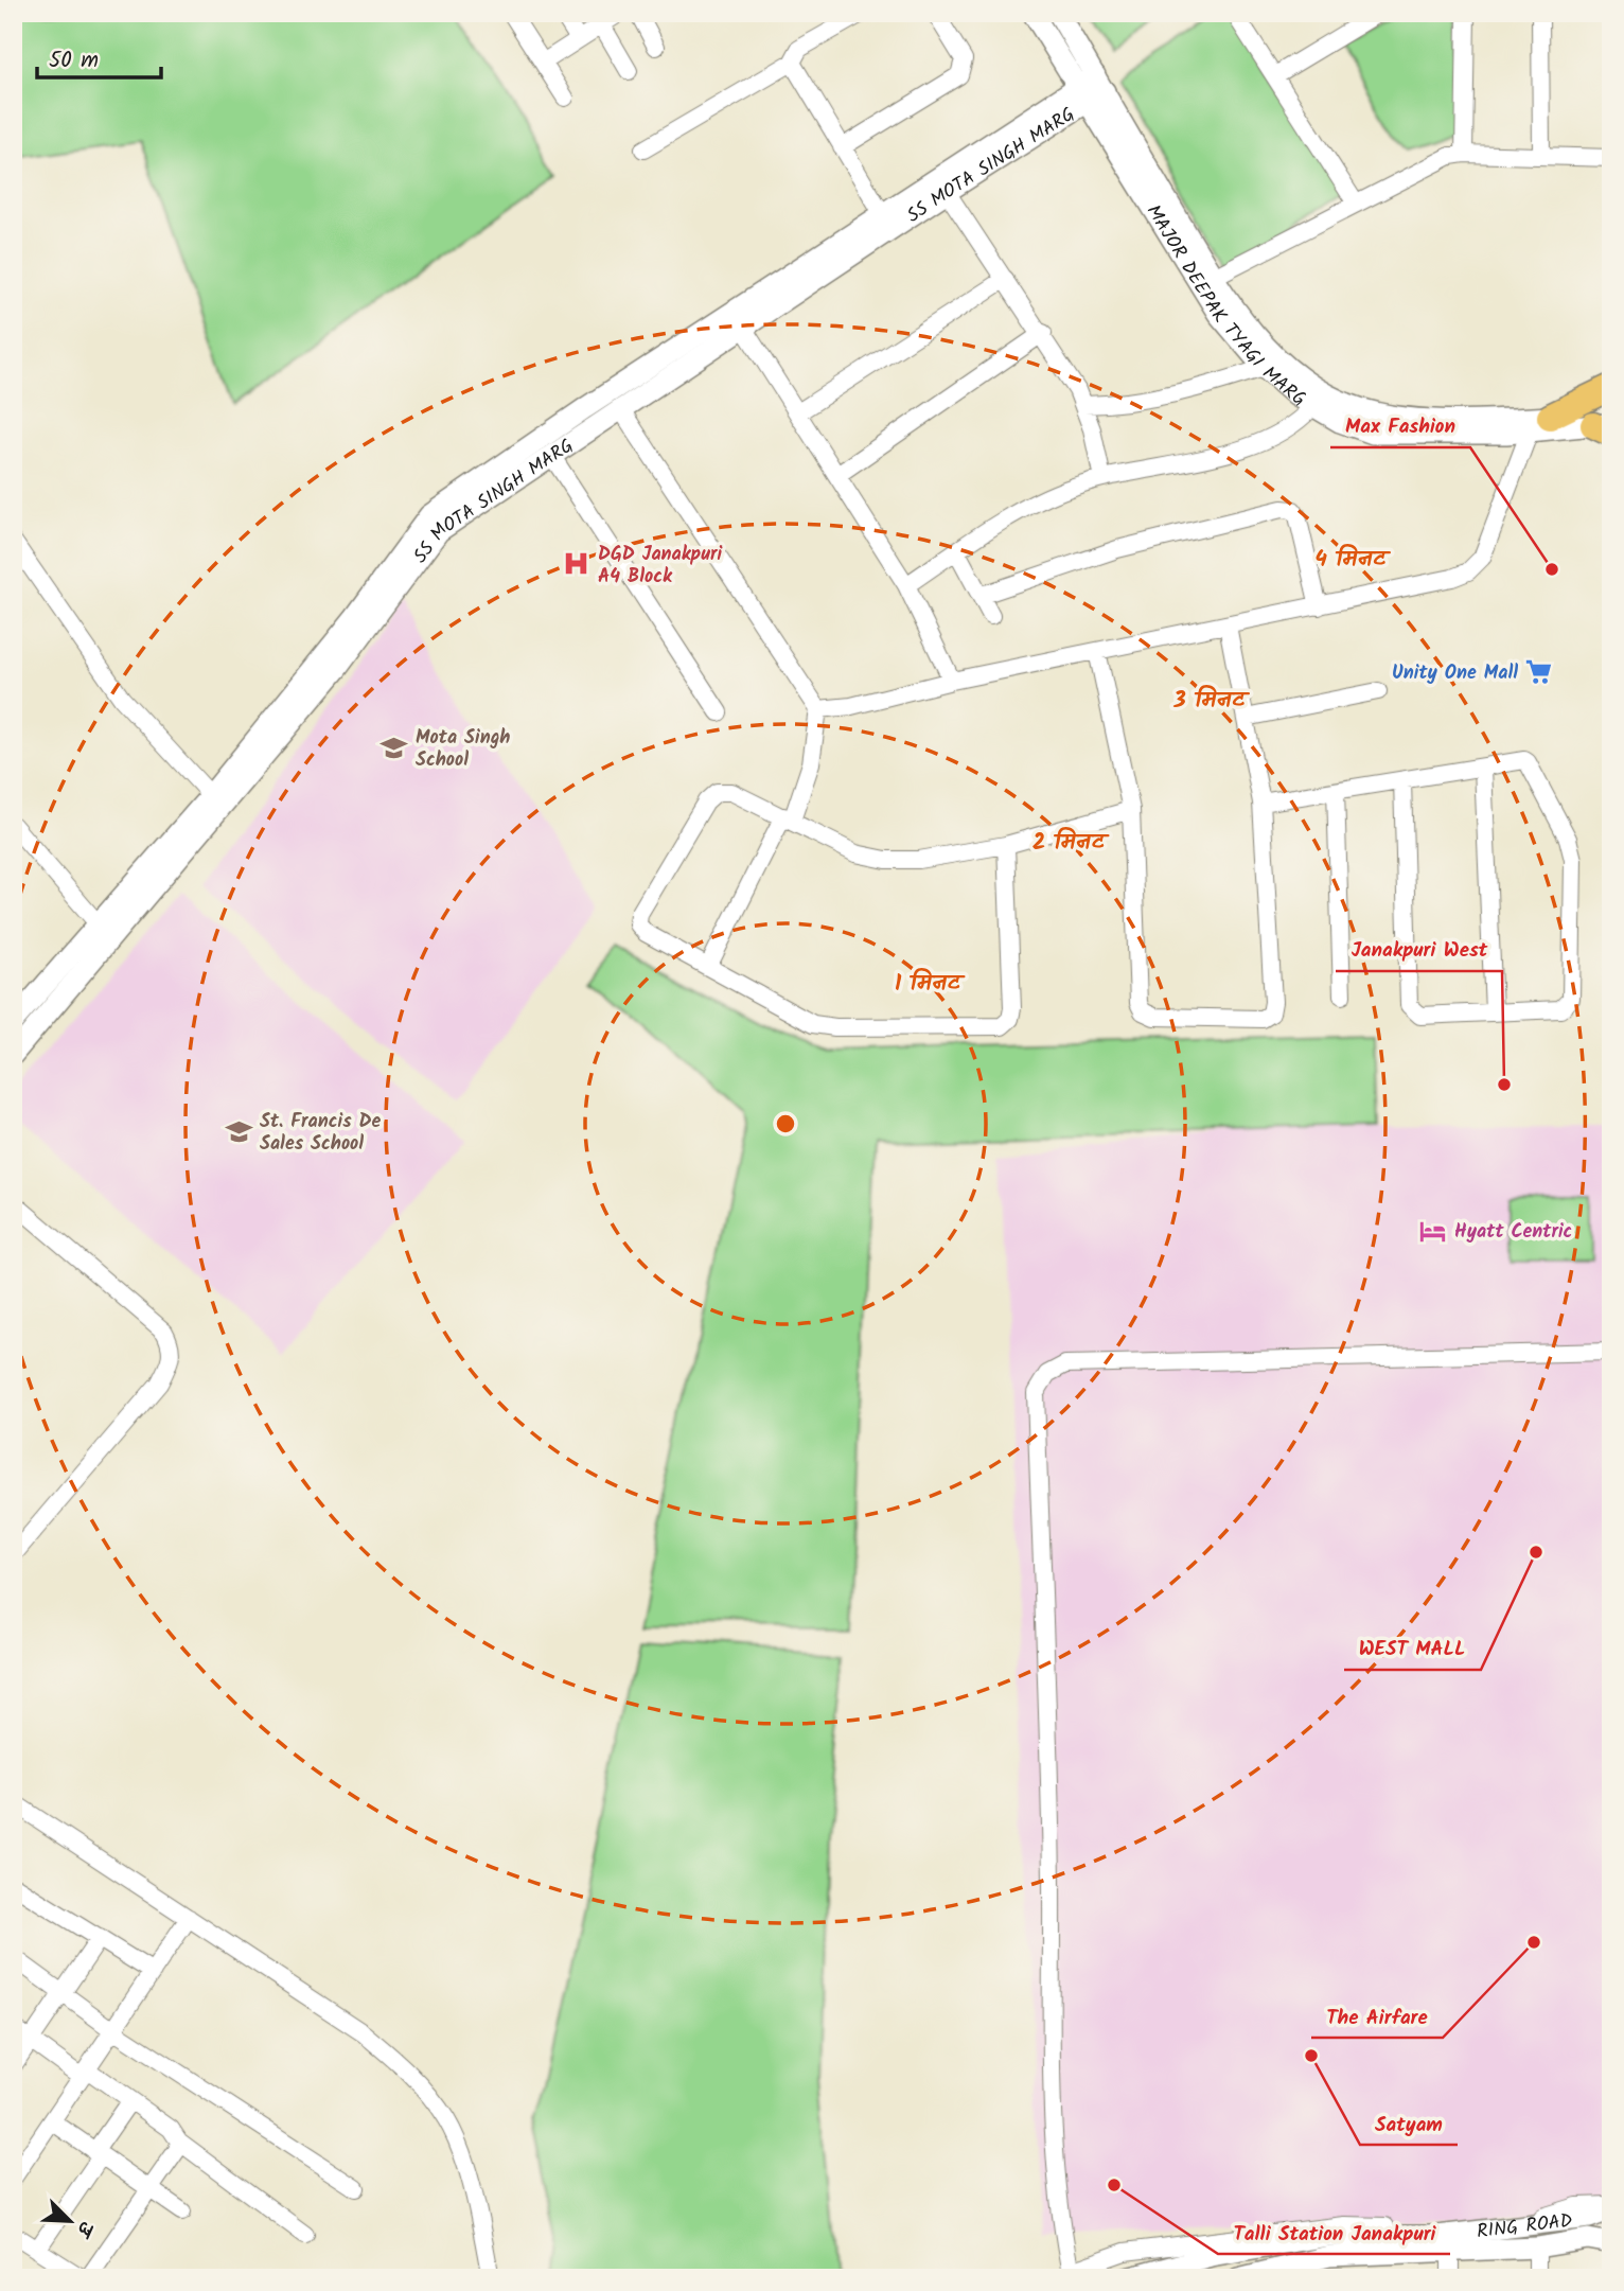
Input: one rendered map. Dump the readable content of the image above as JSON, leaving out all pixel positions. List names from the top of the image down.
{
  "streets": {
    "street": ["SS MOTA SINGH MARG", "MAJOR DEEPAK TYAGI MARG", "RING ROAD"]
  },
  "crossings": [
    ["SS MOTA SINGH MARG", "MAJOR DEEPAK TYAGI MARG"]
  ],
  "places": {
    "hospital": ["DGD Janakpuri A4 Block"],
    "other": [
      "Max Fashion",
      "Janakpuri West",
      "WEST MALL",
      "The Airfare",
      "Satyam",
      "Talli Station Janakpuri"
    ],
    "supermarket": ["Unity One Mall"],
    "school or university": ["Mota Singh School", "St. Francis De Sales School"],
    "hotel": ["Hyatt Centric"]
  },
  "scale_bar": "50 m",
  "north": "bottom right",
  "rings": [
    "4 मिनट",
    "3 मिनट",
    "2 मिनट",
    "1 मिनट"
  ]
}
